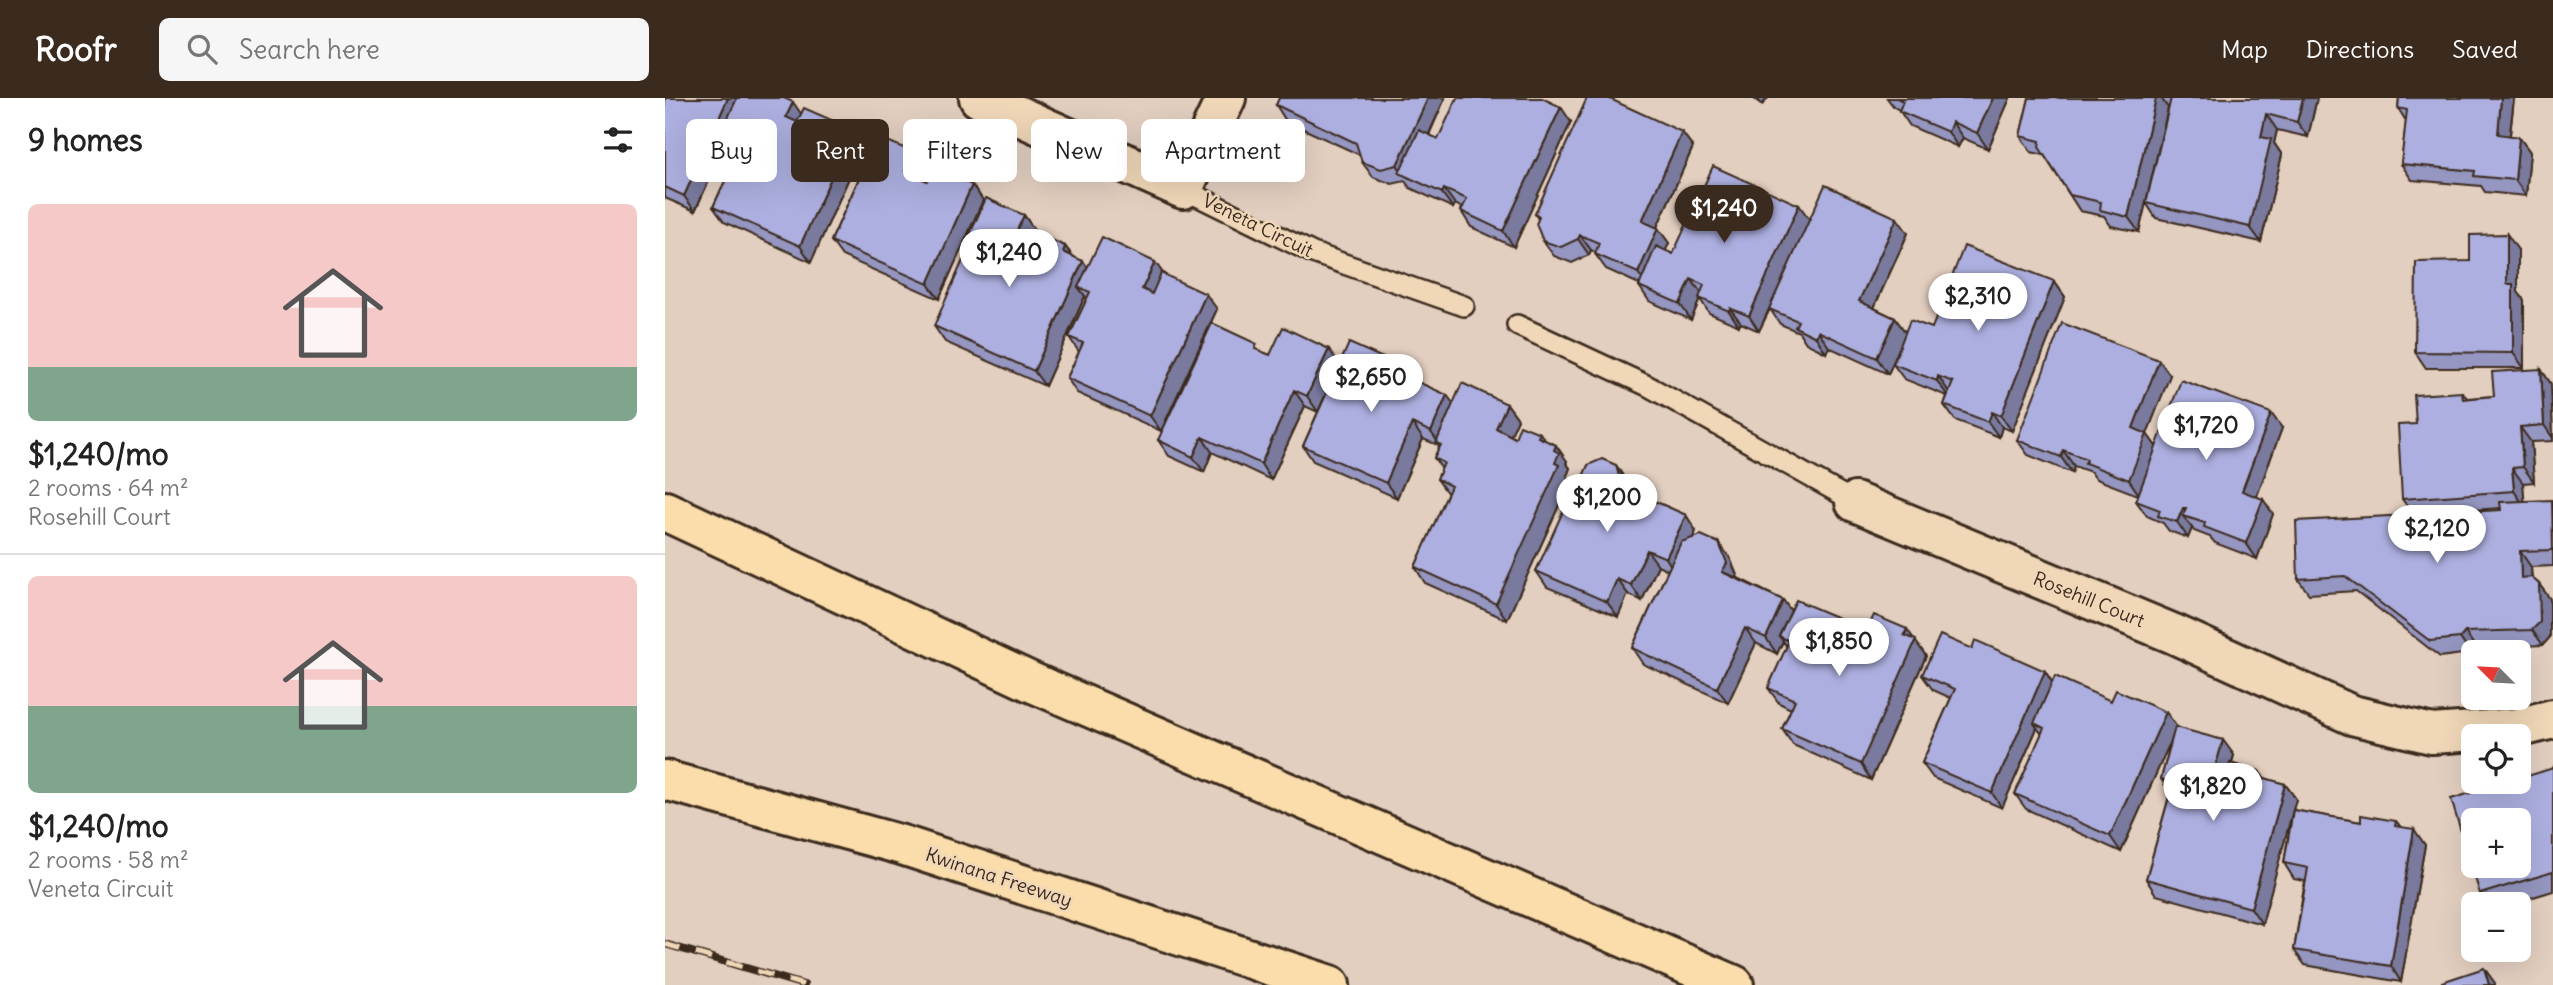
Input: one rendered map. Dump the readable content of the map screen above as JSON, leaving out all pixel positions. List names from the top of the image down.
{
  "streets": {
    "highway": ["Kwinana Freeway"],
    "street": ["Veneta Circuit", "Rosehill Court"]
  },
  "north": "top left",
  "page": {
    "header": "Roofr",
    "search": "Search here",
    "nav": ["Map", "Directions", "Saved"],
    "heading": "9 homes",
    "chip": [
      "Buy",
      "Rent",
      "Filters",
      "New",
      "Apartment"
    ],
    "list": [
      {
        "name": "$1,240/mo",
        "note": "2 rooms · 64 m² · Rosehill Court"
      },
      {
        "name": "$1,240/mo",
        "note": "2 rooms · 58 m² · Veneta Circuit"
      }
    ],
    "price": [
      "$1,240",
      "$1,240",
      "$2,310",
      "$2,650",
      "$1,720",
      "$1,200",
      "$2,120",
      "$1,850",
      "$1,820"
    ],
    "map_buttons": ["+", "−"]
  }
}
